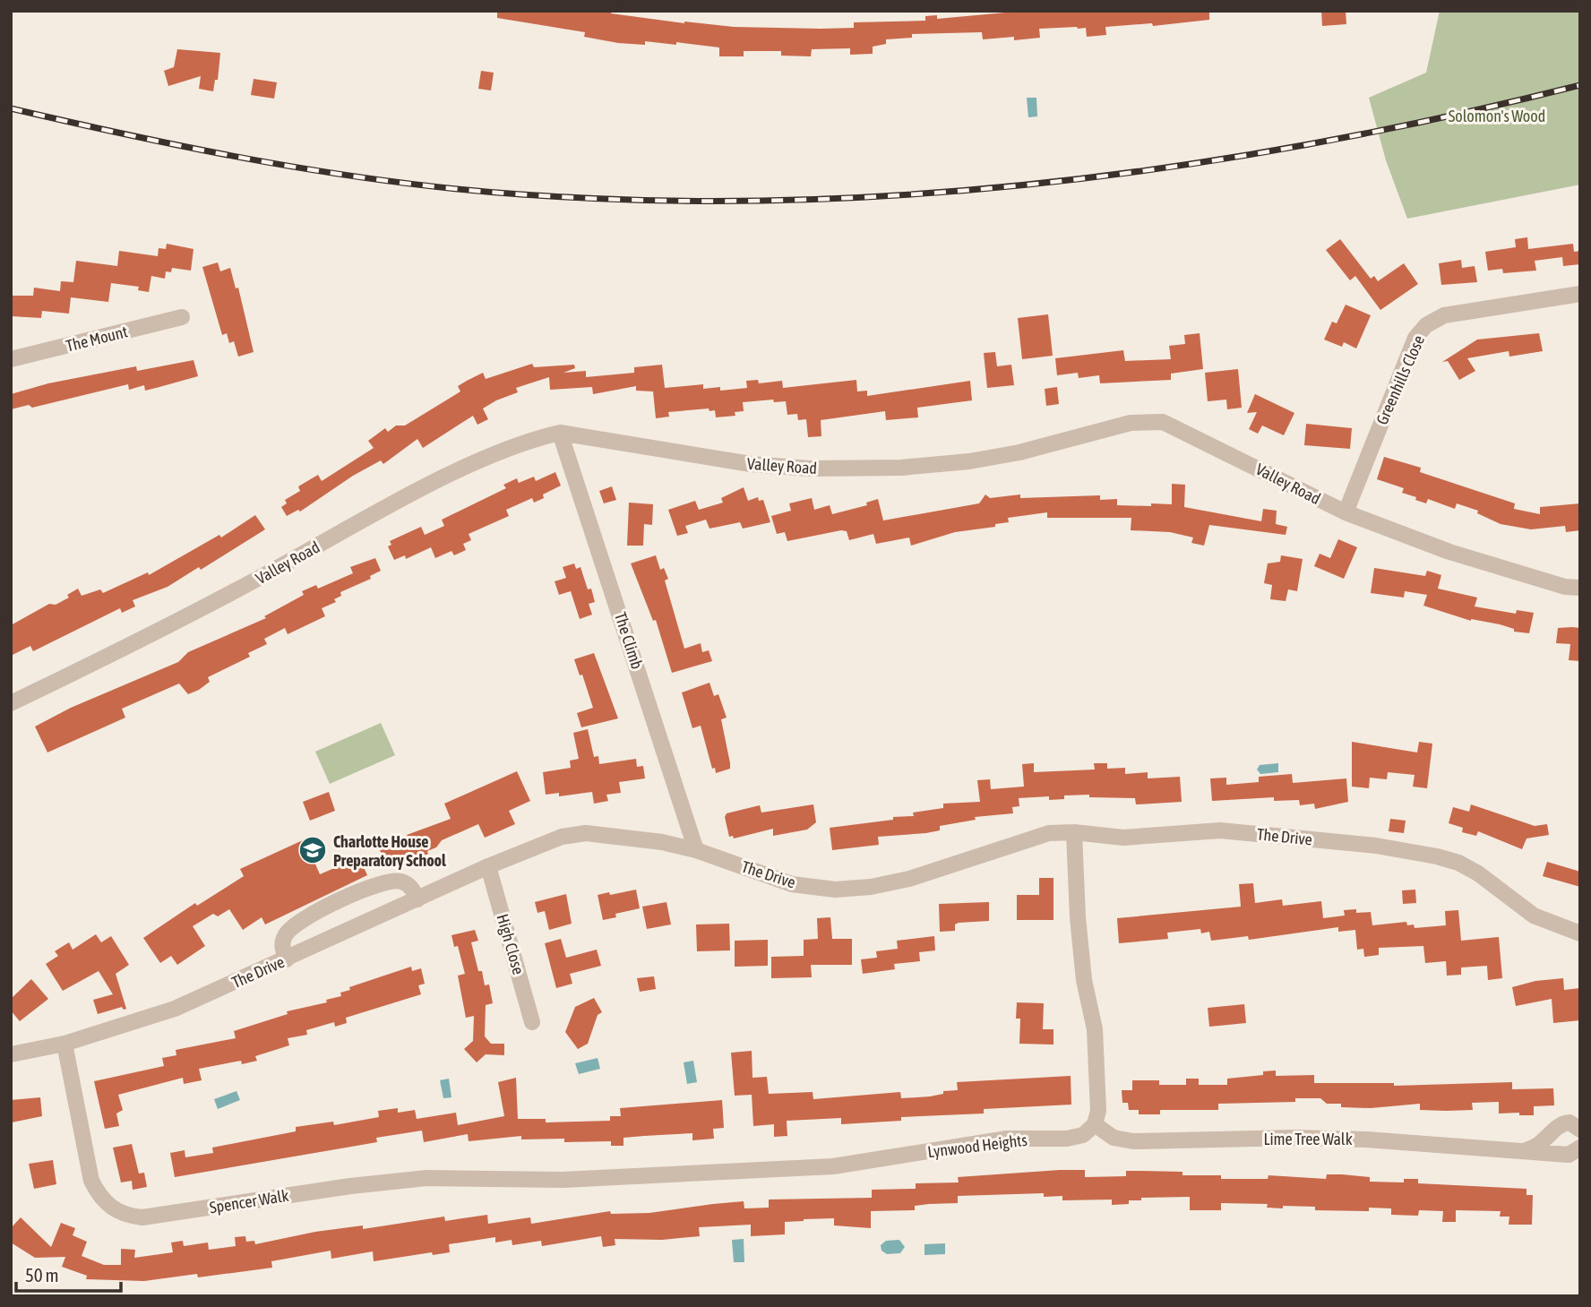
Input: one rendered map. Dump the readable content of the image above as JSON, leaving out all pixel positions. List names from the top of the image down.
{
  "streets": {
    "street": [
      "The Mount",
      "Greenhills Close",
      "Valley Road",
      "The Climb",
      "The Drive",
      "High Close",
      "Lime Tree Walk",
      "Lynwood Heights",
      "Spencer Walk"
    ]
  },
  "crossings": [
    ["Greenhills Close", "Valley Road"],
    ["Valley Road", "The Climb"],
    ["The Climb", "The Drive"],
    ["The Drive", "High Close"],
    ["The Drive", "Spencer Walk"],
    ["Lime Tree Walk", "Lynwood Heights"],
    ["Lynwood Heights", "Spencer Walk"]
  ],
  "parks": ["Solomon's Wood"],
  "places": {
    "school or university": ["Charlotte House Preparatory School"]
  },
  "scale_bar": "50 m"
}
